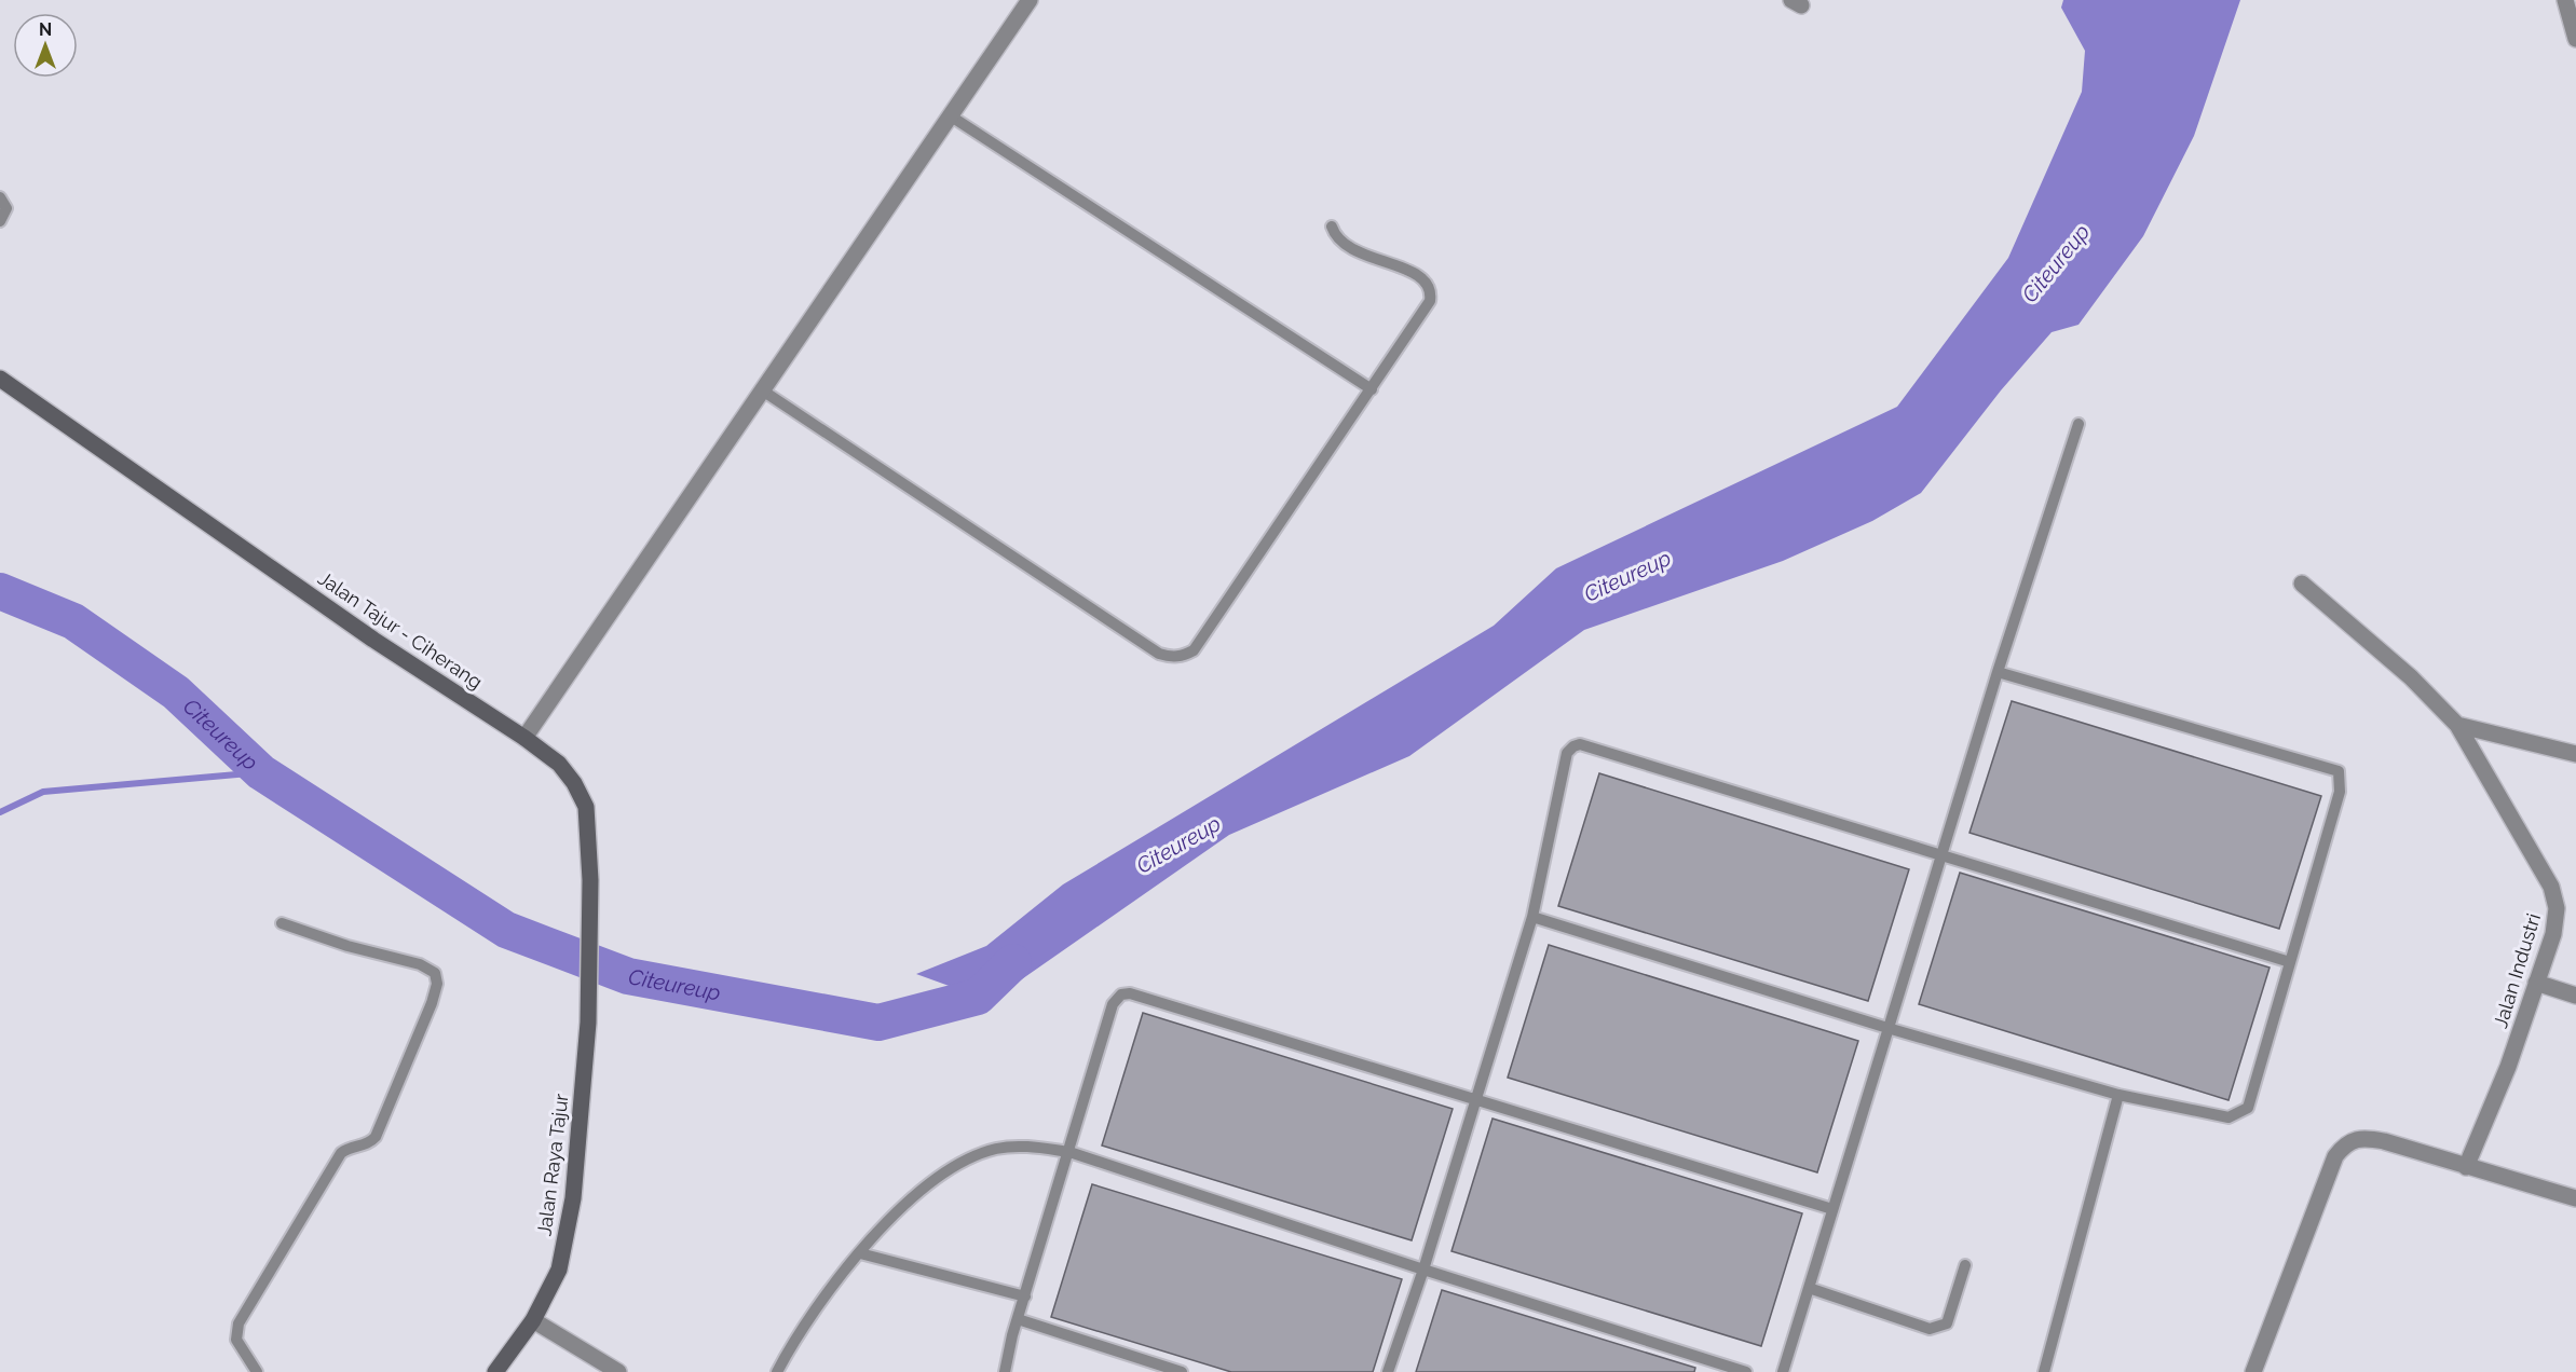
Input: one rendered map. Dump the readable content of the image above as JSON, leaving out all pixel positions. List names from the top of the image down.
{
  "streets": {
    "main road": ["Jalan Tajur - Ciherang", "Jalan Raya Tajur"],
    "street": ["Jalan Industri"]
  },
  "crossings": [
    ["Jalan Tajur - Ciherang", "Jalan Raya Tajur"]
  ],
  "water": ["Citeureup"],
  "north": "top"
}
